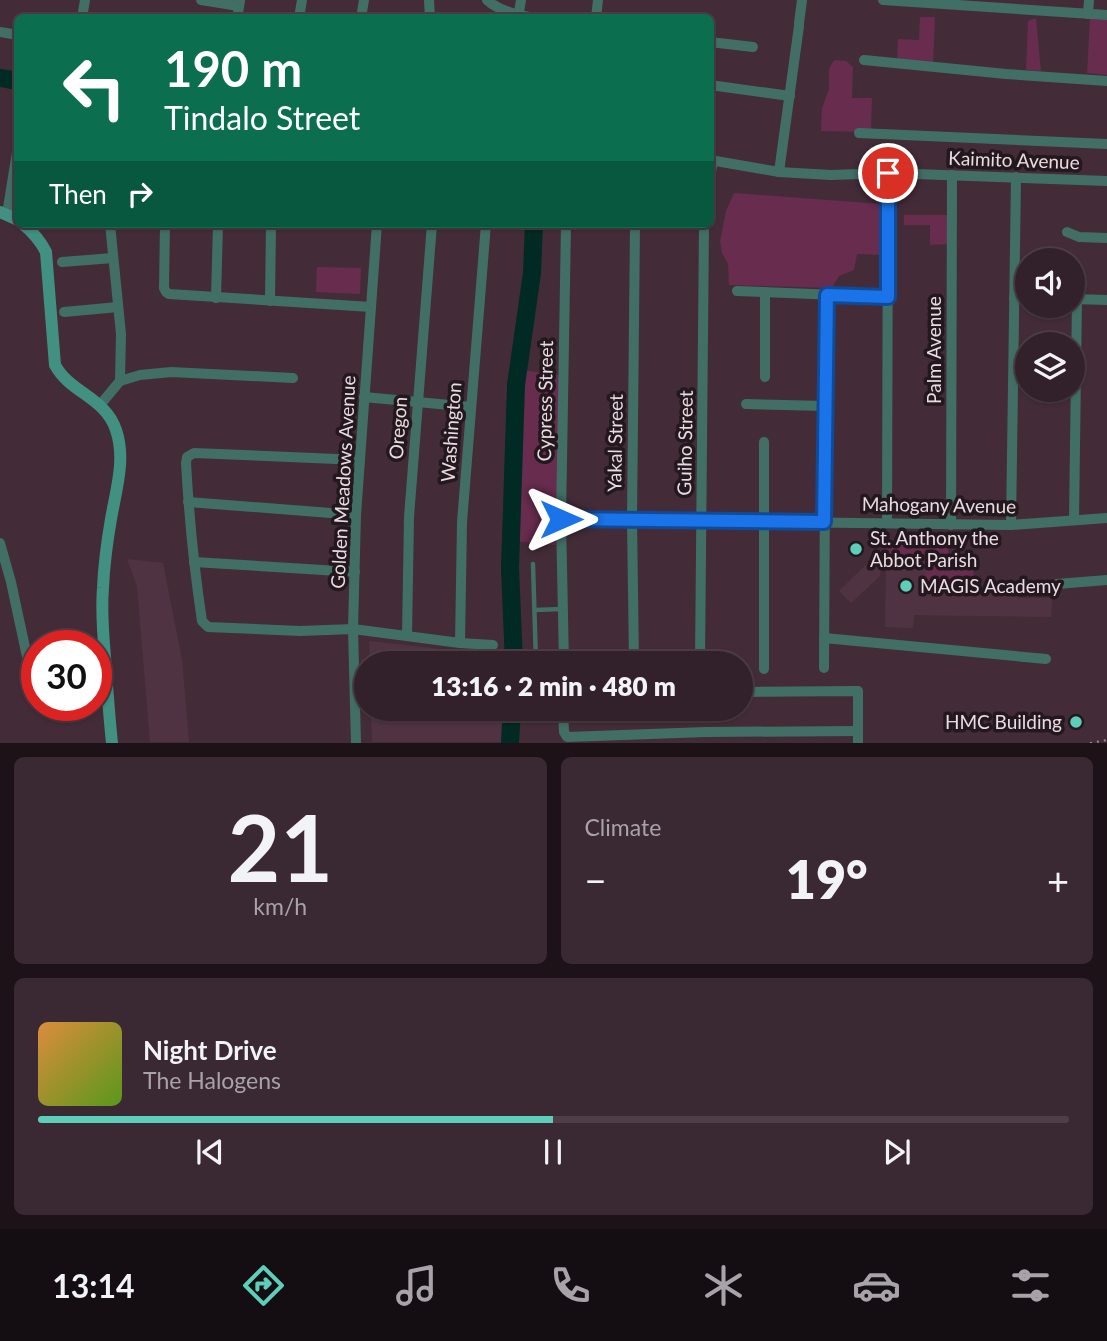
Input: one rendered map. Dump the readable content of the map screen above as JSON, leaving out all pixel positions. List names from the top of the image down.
{
  "streets": {
    "street": [
      "Kaimito Avenue",
      "Palm Avenue",
      "Cypress Street",
      "Oregon",
      "Washington",
      "Yakal Street",
      "Guiho Street",
      "Golden Meadows Avenue",
      "Mahogany Avenue"
    ]
  },
  "crossings": [
    ["Kaimito Avenue", "Palm Avenue"],
    ["Palm Avenue", "Mahogany Avenue"],
    ["Cypress Street", "Mahogany Avenue"],
    ["Yakal Street", "Mahogany Avenue"],
    ["Guiho Street", "Mahogany Avenue"]
  ],
  "places": ["St. Anthony the Abbot Parish", "MAGIS Academy", "HMC Building"],
  "page": {
    "turn": ["190 m", "Tindalo Street"],
    "then": "Then",
    "limit": "30",
    "trip": "13:16 · 2 min · 480 m",
    "tile": [
      ["21", "km/h"],
      "Climate"
    ],
    "heat": ["−", "19°", "+"],
    "song": ["Night Drive", "The Halogens"],
    "tabs": "13:14"
  }
}
